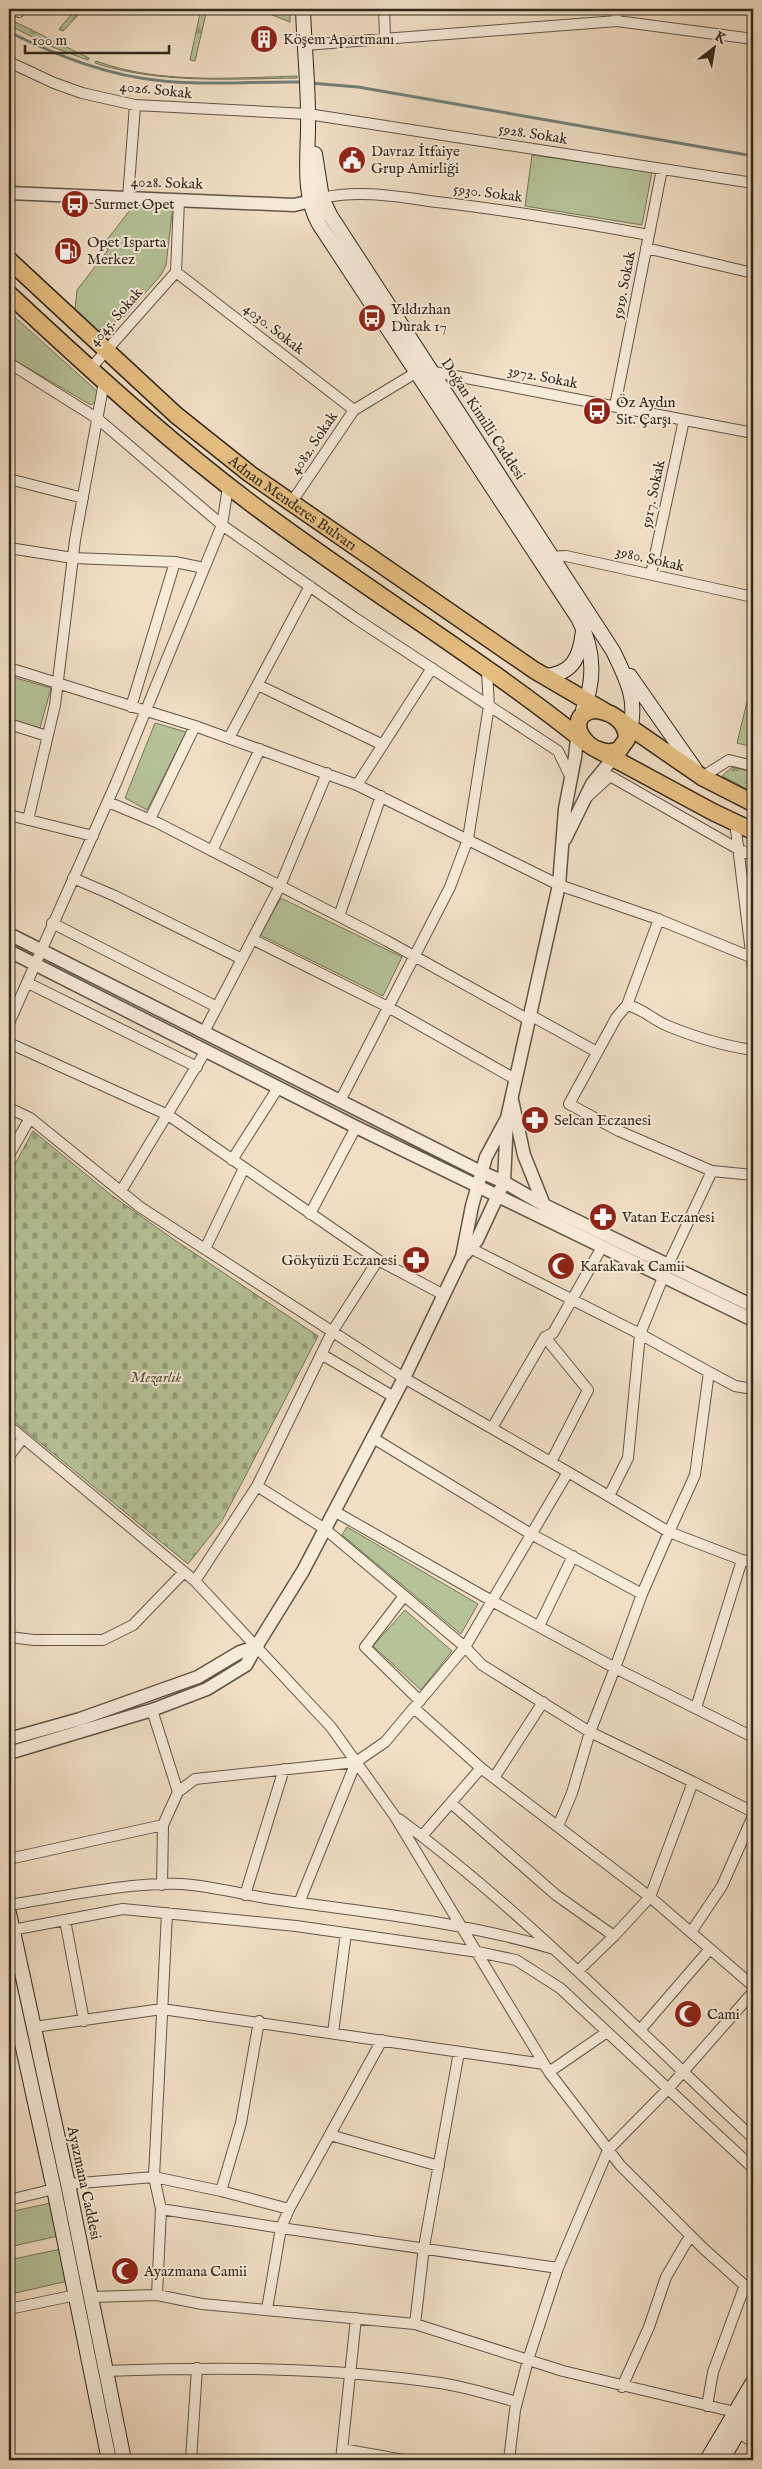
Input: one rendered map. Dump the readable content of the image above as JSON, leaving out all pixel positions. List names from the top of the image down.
{
  "streets": {
    "main road": ["Doğan Kimilli Caddesi", "Adnan Menderes Bulvarı", "Ayazmana Caddesi"],
    "street": [
      "4026. Sokak",
      "5928. Sokak",
      "4028. Sokak",
      "5930. Sokak",
      "5919. Sokak",
      "4045. Sokak",
      "4030. Sokak",
      "3972. Sokak",
      "4082. Sokak",
      "5917. Sokak",
      "3980. Sokak"
    ]
  },
  "crossings": [
    ["4026. Sokak", "5928. Sokak"],
    ["4026. Sokak", "Doğan Kimilli Caddesi"],
    ["5928. Sokak", "5919. Sokak"],
    ["5928. Sokak", "Doğan Kimilli Caddesi"],
    ["4028. Sokak", "5930. Sokak"],
    ["4028. Sokak", "Doğan Kimilli Caddesi"],
    ["5930. Sokak", "5919. Sokak"],
    ["5930. Sokak", "Doğan Kimilli Caddesi"],
    ["5919. Sokak", "3972. Sokak"],
    ["4045. Sokak", "4030. Sokak"],
    ["4045. Sokak", "Adnan Menderes Bulvarı"],
    ["4030. Sokak", "4082. Sokak"],
    ["3972. Sokak", "Doğan Kimilli Caddesi"],
    ["3972. Sokak", "4082. Sokak"],
    ["3972. Sokak", "5917. Sokak"],
    ["Doğan Kimilli Caddesi", "4082. Sokak"],
    ["Doğan Kimilli Caddesi", "Adnan Menderes Bulvarı"],
    ["Doğan Kimilli Caddesi", "3980. Sokak"],
    ["4082. Sokak", "Adnan Menderes Bulvarı"],
    ["5917. Sokak", "3980. Sokak"]
  ],
  "parks": ["Mezarlık"],
  "places": {
    "building": ["Köşem Apartmanı"],
    "public building": ["Davraz İtfaiye Grup Amirliği"],
    "bus stop": ["Surmet Opet", "Yıldızhan Durak 17", "Öz Aydın Sit. Çarşı"],
    "fuel station": ["Opet Isparta Merkez"],
    "pharmacy": ["Selcan Eczanesi", "Vatan Eczanesi", "Gökyüzü Eczanesi"],
    "mosque": ["Karakavak Camii", "Cami", "Ayazmana Camii"]
  },
  "scale_bar": "100 m",
  "north": "top right"
}
